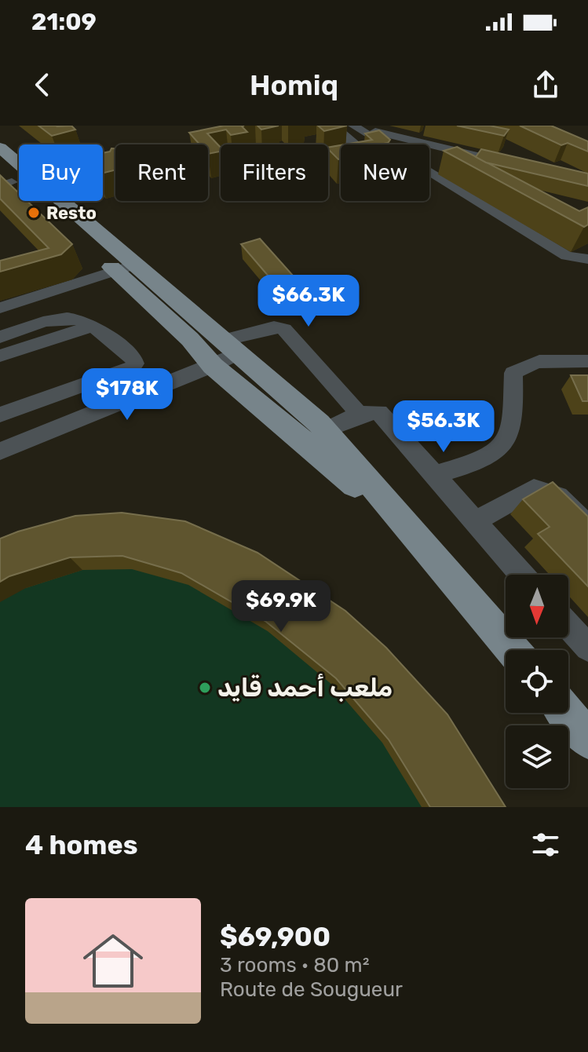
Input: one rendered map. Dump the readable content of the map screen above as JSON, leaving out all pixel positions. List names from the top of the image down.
{
  "places": ["Resto", "ملعب أحمد قايد"],
  "north": "bottom",
  "page": {
    "status": "21:09",
    "header": "Homiq",
    "chip": [
      "Buy",
      "Rent",
      "Filters",
      "New"
    ],
    "price": [
      "$66.3K",
      "$178K",
      "$56.3K",
      "$69.9K"
    ],
    "heading": "4 homes",
    "list": [
      {
        "name": "$69,900",
        "note": "3 rooms · 80 m² · Route de Sougueur"
      }
    ]
  }
}
